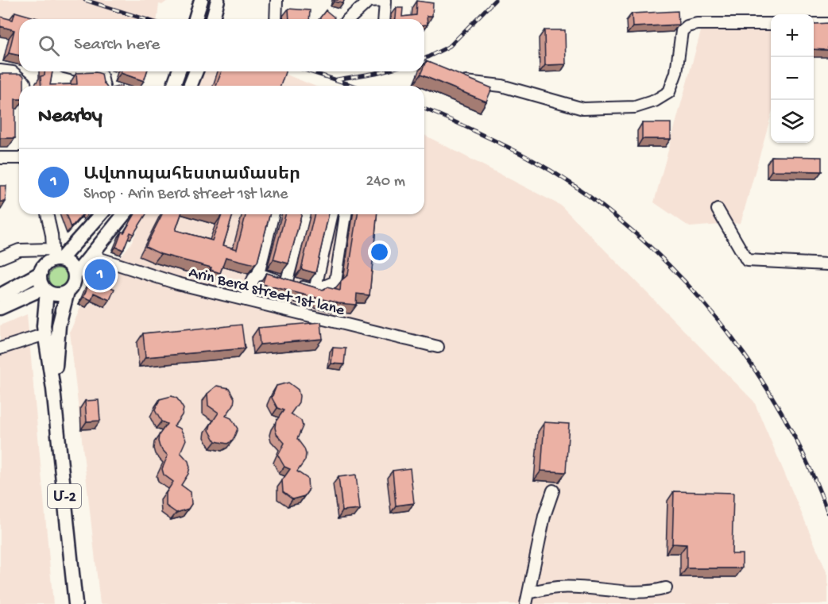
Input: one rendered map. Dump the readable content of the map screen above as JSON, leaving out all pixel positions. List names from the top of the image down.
{
  "streets": {
    "main road": ["Մ-2"],
    "street": ["Arin Berd street 1st lane"]
  },
  "page": {
    "map_buttons": ["+", "−"],
    "search": "Search here",
    "heading": "Nearby",
    "list": [
      {
        "mark": "1",
        "name": "Ավտոպահեստամասեր",
        "note": "Shop · Arin Berd street 1st lane",
        "value": "240 m"
      }
    ],
    "pins": "1"
  }
}
